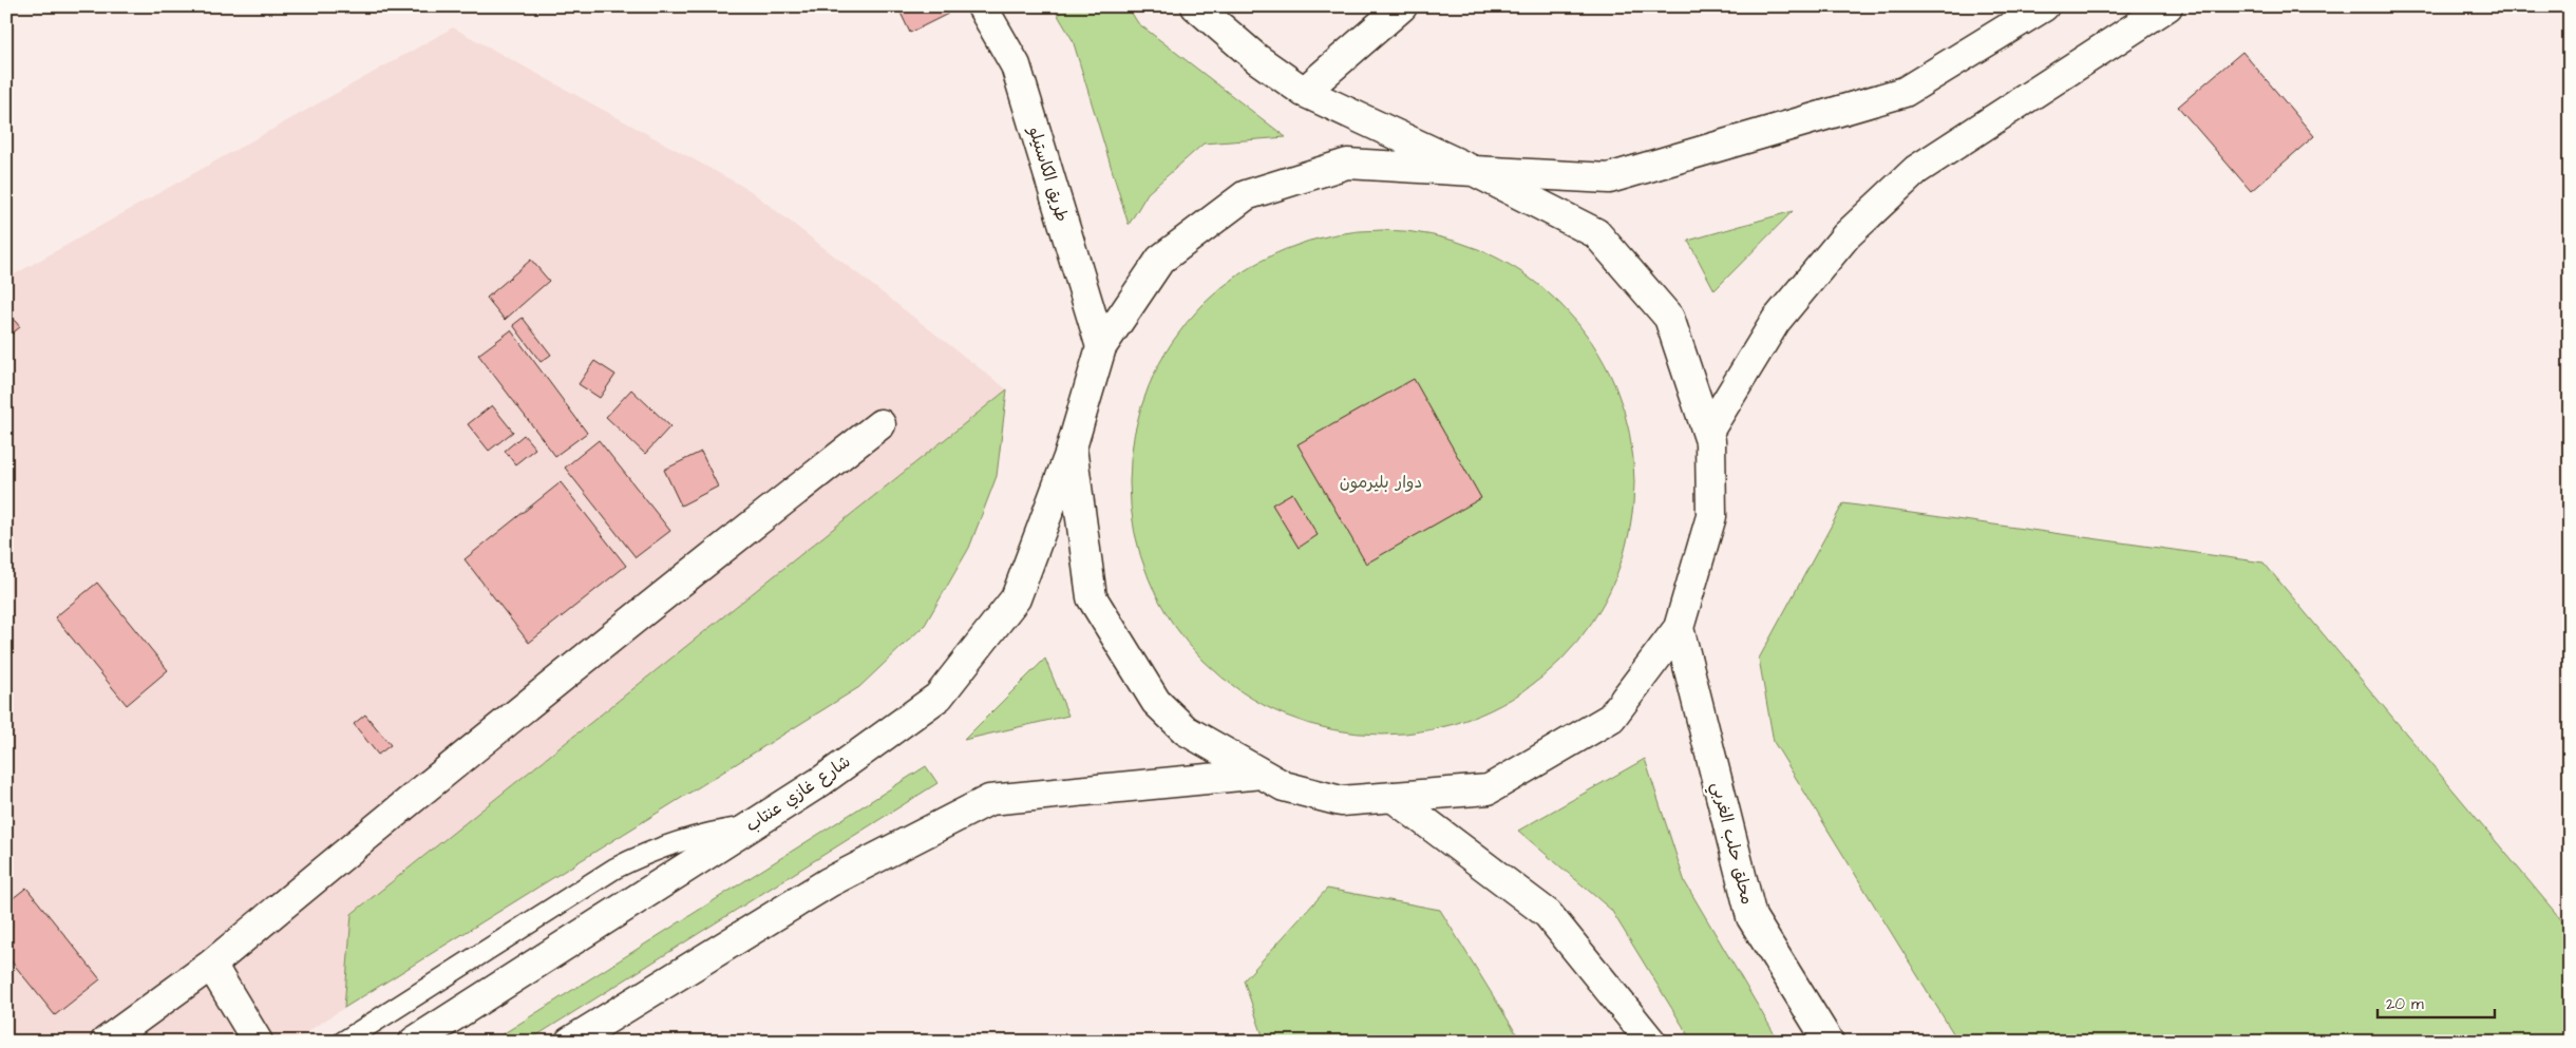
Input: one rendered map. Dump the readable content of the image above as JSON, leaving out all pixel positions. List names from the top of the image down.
{
  "streets": {
    "main road": ["طريق الكاستيلو", "شارع غازي عنتاب", "محلق حلب الغربي"]
  },
  "crossings": [
    ["طريق الكاستيلو", "شارع غازي عنتاب"]
  ],
  "parks": ["دوار بليرمون"],
  "scale_bar": "20 m"
}
